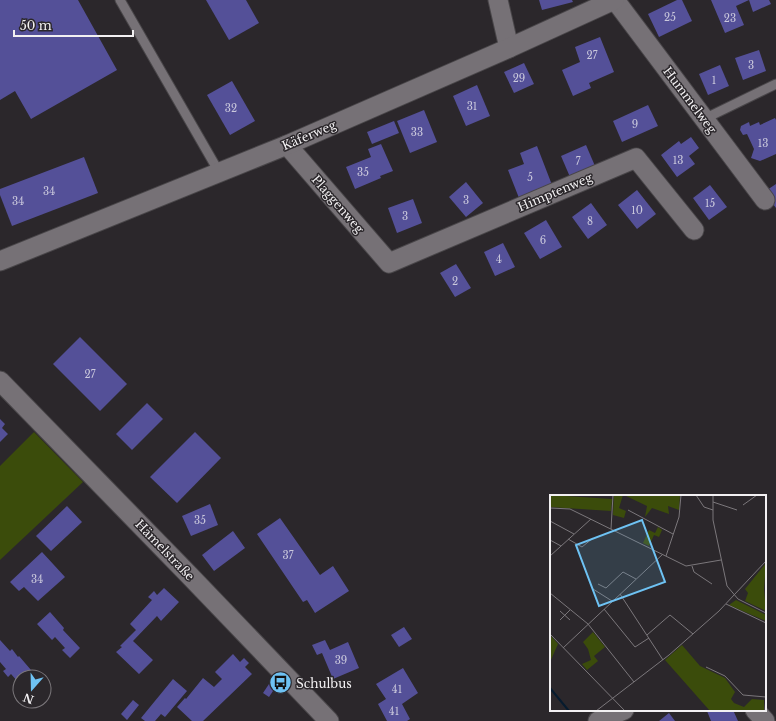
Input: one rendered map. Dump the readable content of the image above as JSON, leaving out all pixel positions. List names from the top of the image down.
{
  "streets": {
    "street": [
      "Hummelweg",
      "Käferweg",
      "Himptenweg",
      "Plaggenweg",
      "Hämelstraße"
    ]
  },
  "crossings": [
    ["Hummelweg", "Käferweg"],
    ["Käferweg", "Plaggenweg"],
    ["Himptenweg", "Plaggenweg"]
  ],
  "places": {
    "bus stop": ["Schulbus"]
  },
  "house_numbers": [
    "25",
    "23",
    "27",
    "3",
    "29",
    "1",
    "31",
    "32",
    "9",
    "33",
    "13",
    "13",
    "7",
    "35",
    "5",
    "34",
    "3",
    "34",
    "15",
    "10",
    "3",
    "8",
    "6",
    "4",
    "2",
    "27",
    "35",
    "37",
    "34",
    "39",
    "41",
    "41"
  ],
  "scale_bar": "50 m",
  "north": "bottom"
}
